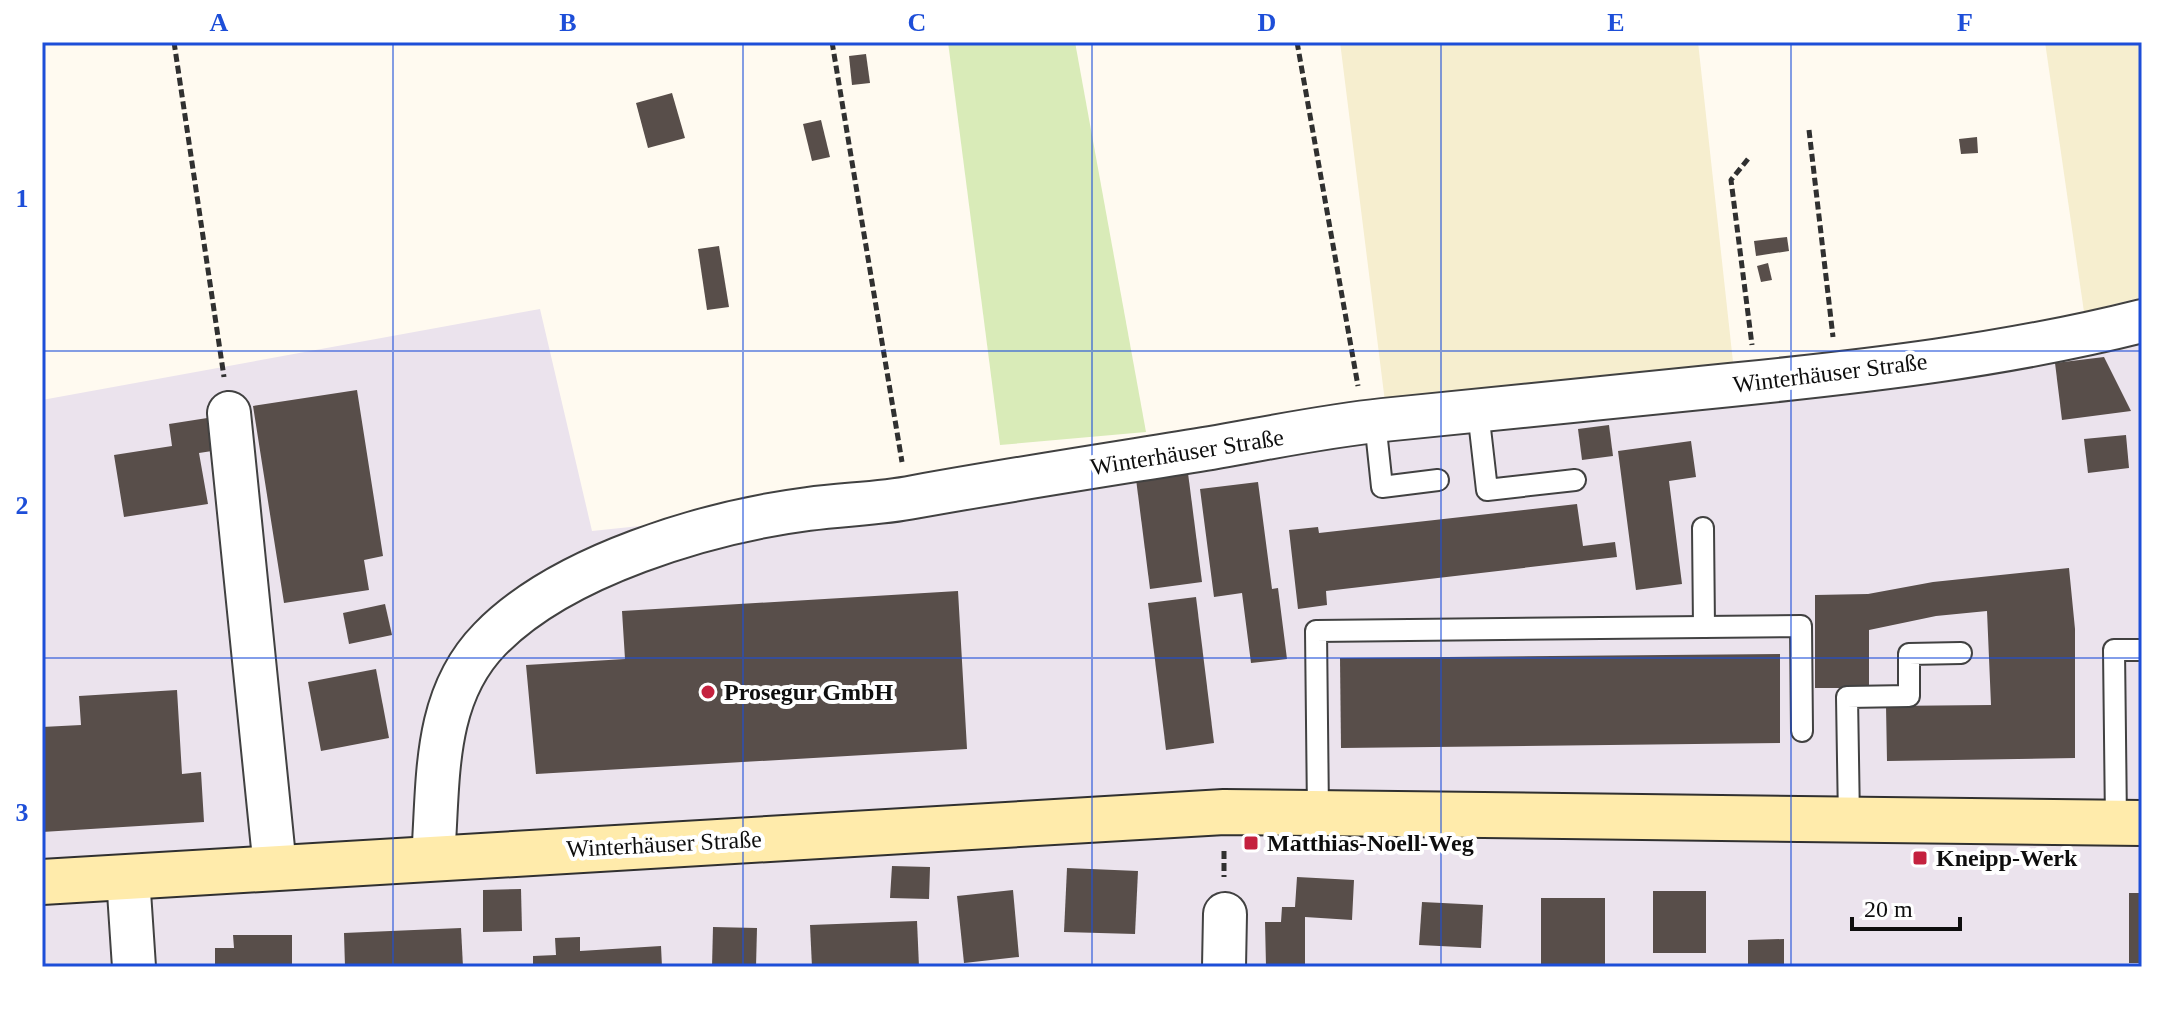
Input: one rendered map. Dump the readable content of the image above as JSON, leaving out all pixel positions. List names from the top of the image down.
{
  "streets": {
    "main road": ["Winterhäuser Straße"]
  },
  "places": {
    "other": ["Prosegur GmbH"],
    "transit": ["Matthias-Noell-Weg", "Kneipp-Werk"]
  },
  "scale_bar": "20 m",
  "grid": {
    "columns": [
      "A",
      "B",
      "C",
      "D",
      "E",
      "F"
    ],
    "rows": ["1", "2", "3"]
  }
}
